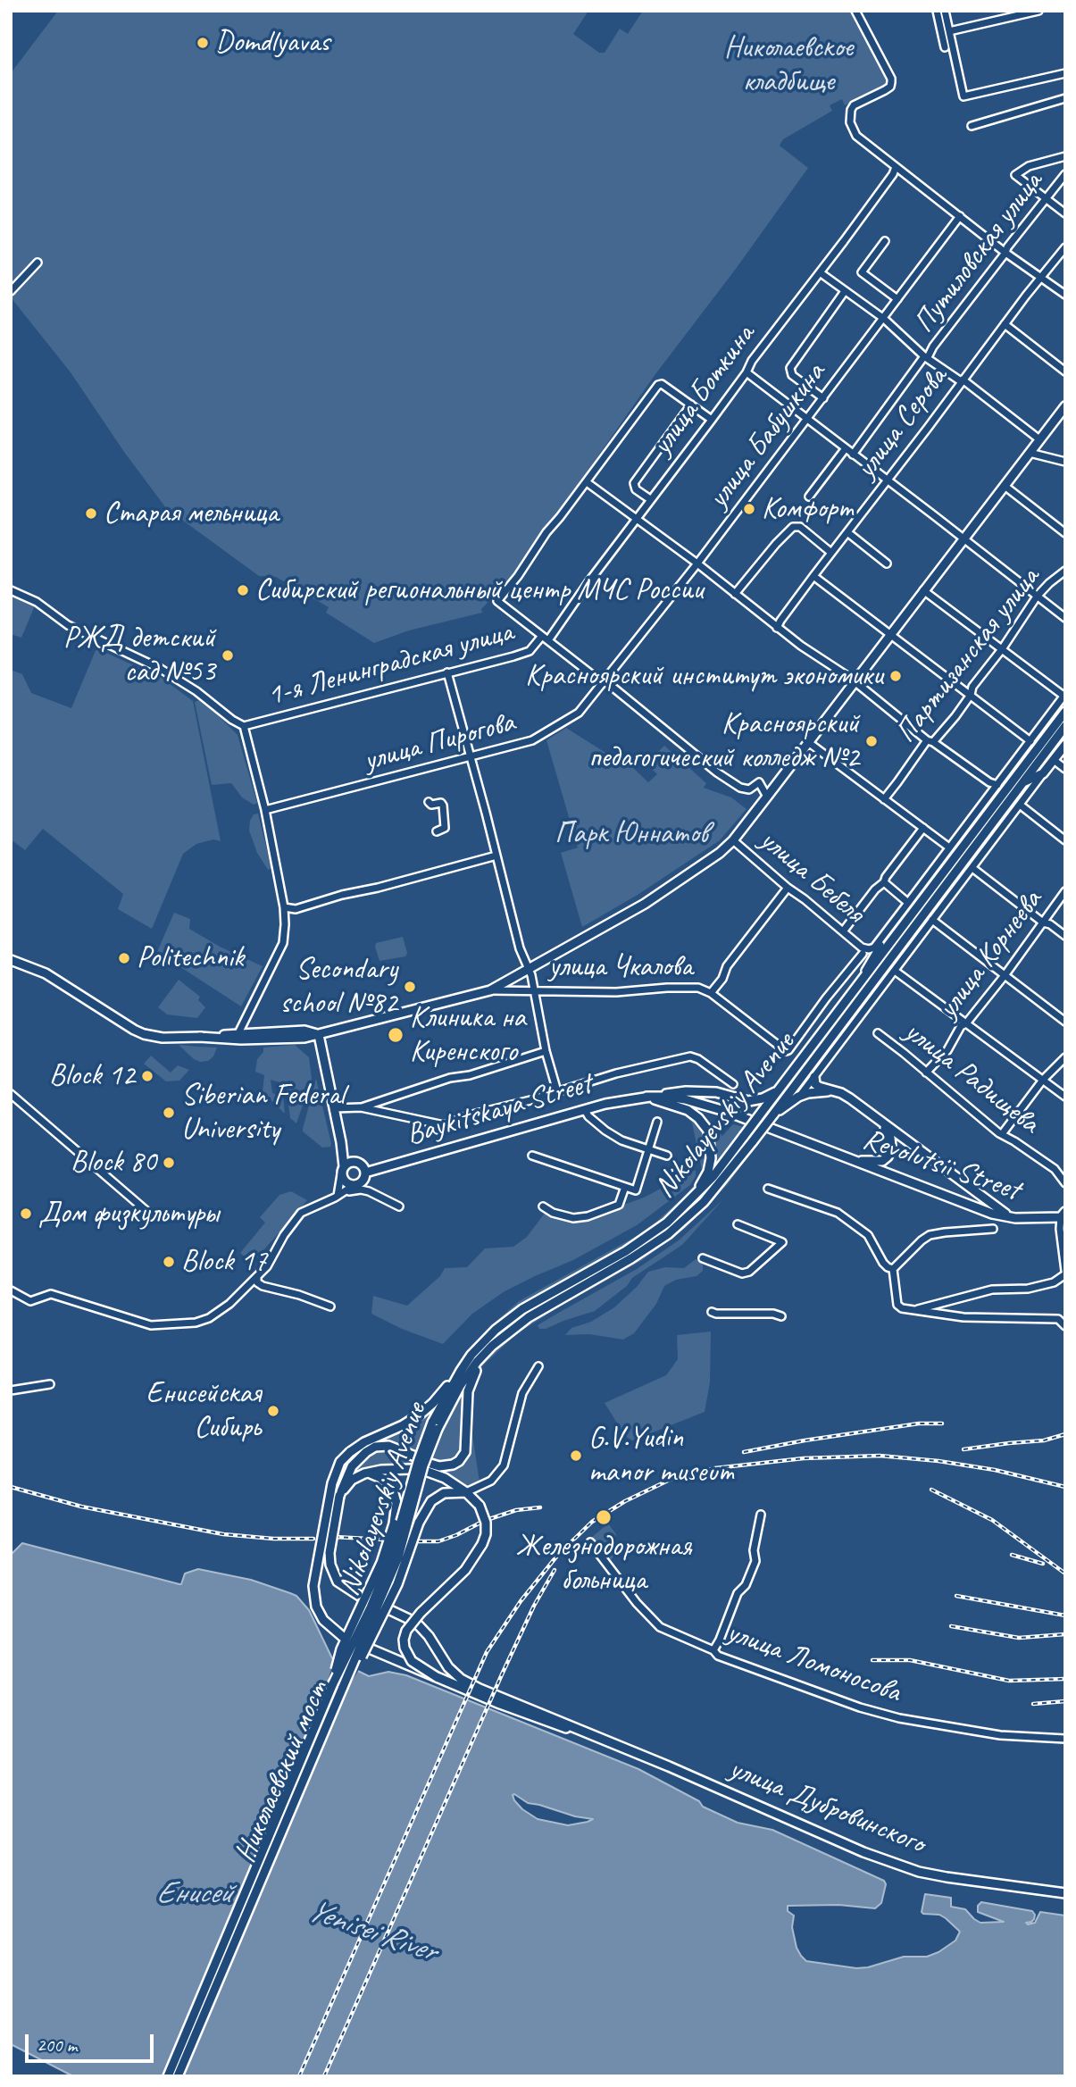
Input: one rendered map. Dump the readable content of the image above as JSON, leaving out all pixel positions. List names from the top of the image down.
{
  "streets": {
    "main road": [
      "Baykitskaya Street",
      "Nikolayevskiy Avenue",
      "Revolutsii Street",
      "Николаевский мост",
      "улица Дубровинского"
    ],
    "street": [
      "Путиловская улица",
      "улица Боткина",
      "улица Серова",
      "улица Бабушкина",
      "Партизанская улица",
      "1-я Ленинградская улица",
      "улица Пирогова",
      "улица Бебеля",
      "улица Корнеева",
      "улица Чкалова",
      "улица Радищева",
      "улица Ломоносова"
    ]
  },
  "crossings": [
    ["улица Боткина", "1-я Ленинградская улица"],
    ["улица Бабушкина", "улица Пирогова"],
    ["1-я Ленинградская улица", "улица Чкалова"],
    ["улица Пирогова", "улица Чкалова"],
    ["улица Бебеля", "улица Чкалова"],
    ["улица Корнеева", "улица Радищева"],
    ["Baykitskaya Street", "Revolutsii Street"],
    ["Nikolayevskiy Avenue", "Николаевский мост"]
  ],
  "water": ["Енисей", "Yenisei River"],
  "parks": ["Николаевское кладбище", "Парк Юннатов"],
  "places": [
    "Domdlyavas",
    "Комфорт",
    "Старая мельница",
    "Сибирский региональный центр МЧС России",
    "РЖД детский сад №53",
    "Красноярский институт экономики",
    "Красноярский педагогический колледж №2",
    "Politechnik",
    "Secondary school №82",
    "Клиника на Киренского",
    "Block 12",
    "Siberian Federal University",
    "Block 80",
    "Дом физкультуры",
    "Block 17",
    "Енисейская Сибирь",
    "G.V.Yudin manor museum",
    "Железнодорожная больница"
  ],
  "scale_bar": "200 m"
}
